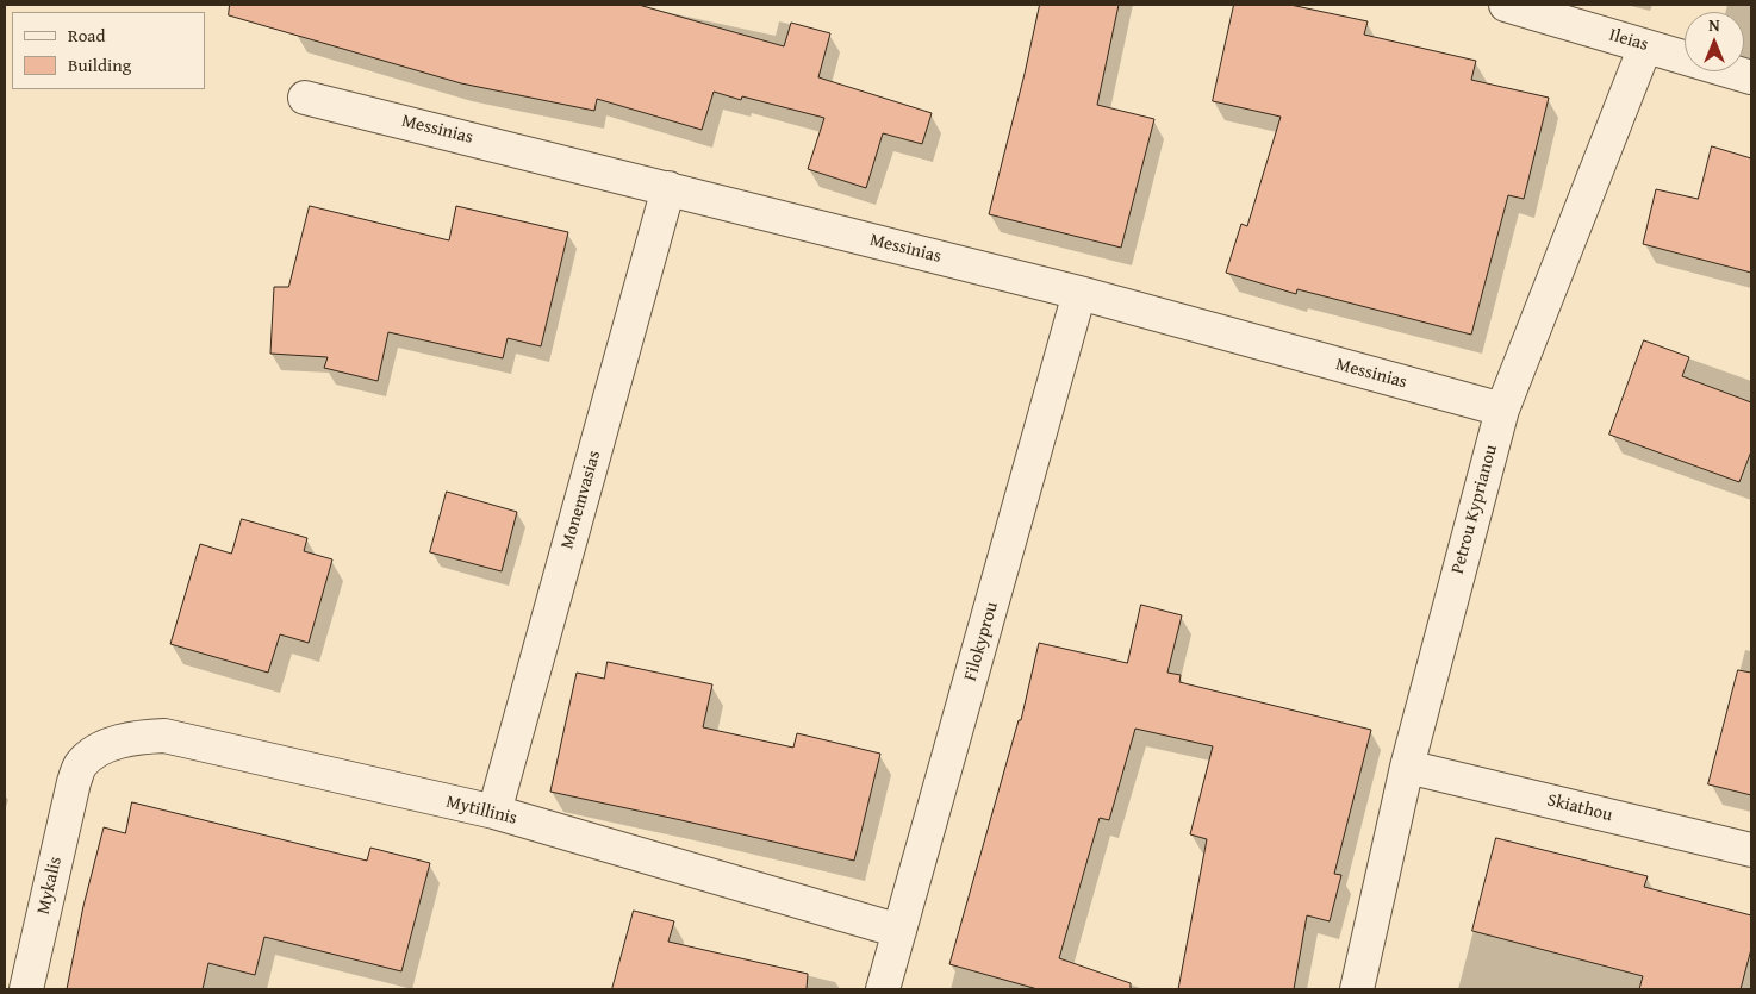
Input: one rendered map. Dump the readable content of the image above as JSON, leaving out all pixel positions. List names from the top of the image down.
{
  "streets": {
    "street": [
      "Ileias",
      "Messinias",
      "Monemvasias",
      "Petrou Kyprianou",
      "Filokyprou",
      "Skiathou",
      "Mytillinis",
      "Mykalis"
    ]
  },
  "crossings": [
    ["Ileias", "Petrou Kyprianou"],
    ["Messinias", "Monemvasias"],
    ["Messinias", "Petrou Kyprianou"],
    ["Messinias", "Filokyprou"],
    ["Monemvasias", "Mytillinis"],
    ["Petrou Kyprianou", "Skiathou"],
    ["Filokyprou", "Mytillinis"],
    ["Mytillinis", "Mykalis"]
  ],
  "legend": ["Road", "Building"],
  "north": "top"
}
